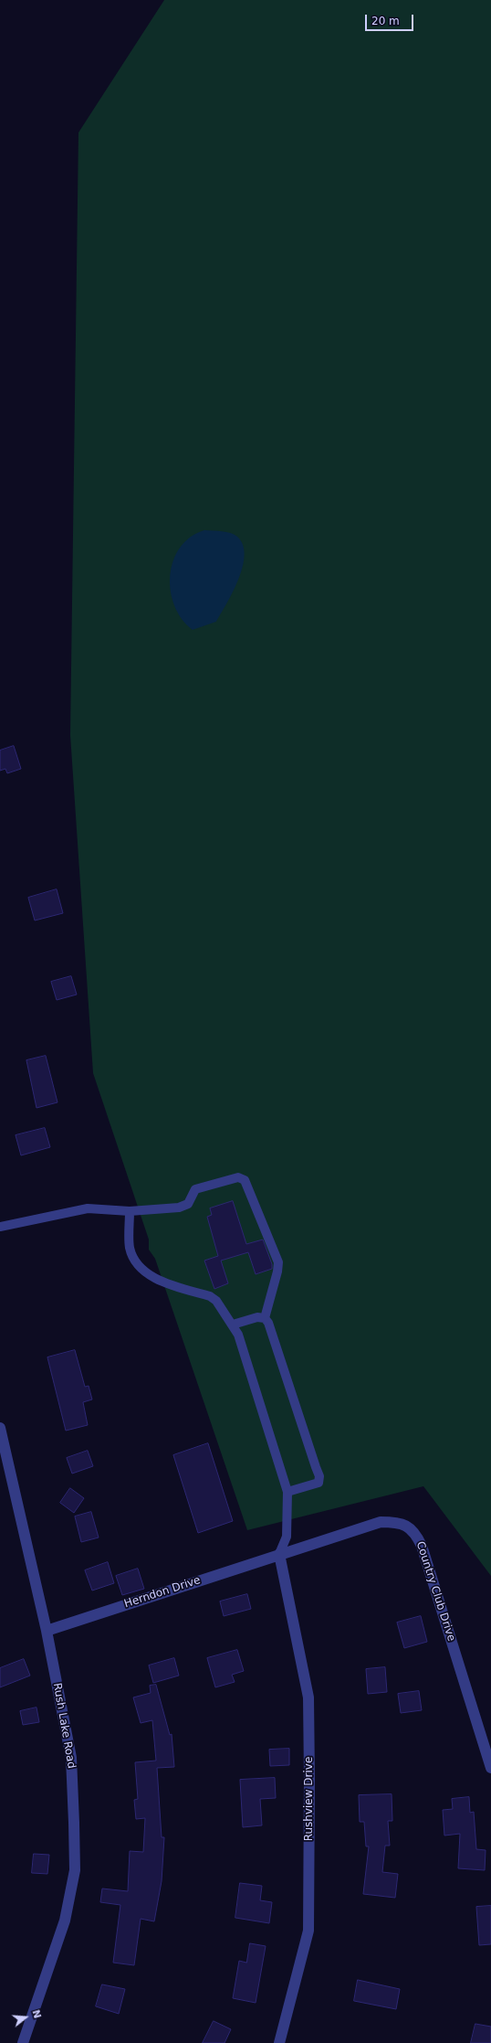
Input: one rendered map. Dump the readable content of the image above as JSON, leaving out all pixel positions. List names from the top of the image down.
{
  "streets": {
    "street": [
      "Country Club Drive",
      "Herndon Drive",
      "Rush Lake Road",
      "Rushview Drive"
    ]
  },
  "crossings": [
    ["Country Club Drive", "Herndon Drive"],
    ["Country Club Drive", "Rushview Drive"],
    ["Herndon Drive", "Rush Lake Road"],
    ["Herndon Drive", "Rushview Drive"]
  ],
  "scale_bar": "20 m",
  "north": "right"
}
